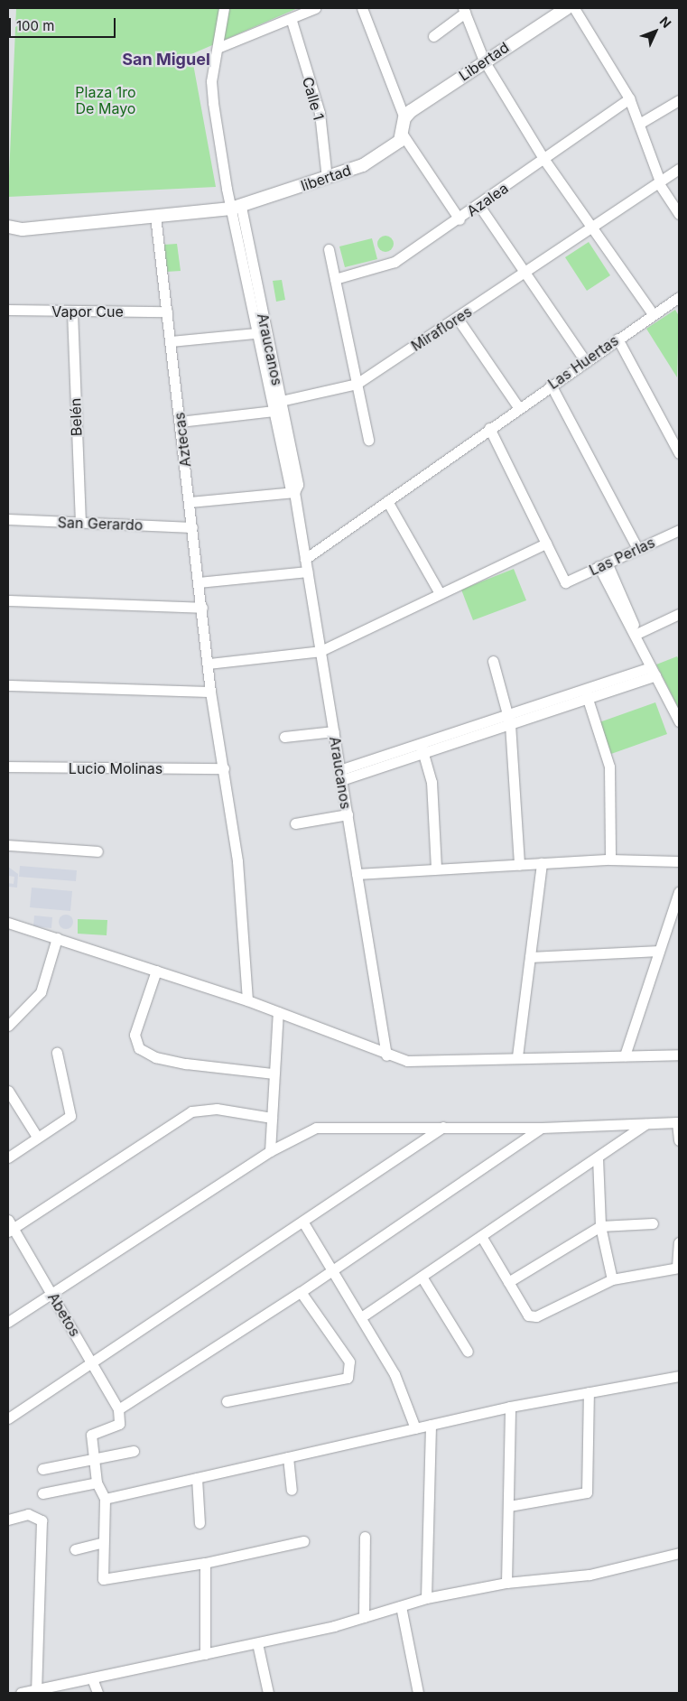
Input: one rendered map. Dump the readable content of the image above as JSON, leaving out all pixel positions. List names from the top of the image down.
{
  "streets": {
    "main road": ["Libertad", "libertad"],
    "street": [
      "Calle 1",
      "Azalea",
      "Vapor Cue",
      "Miraflores",
      "Araucanos",
      "Las Huertas",
      "Belén",
      "Aztecas",
      "San Gerardo",
      "Las Perlas",
      "Lucio Molinas",
      "Abetos"
    ]
  },
  "crossings": [
    ["Calle 1", "libertad"],
    ["libertad", "Araucanos"],
    ["libertad", "Aztecas"],
    ["Vapor Cue", "Belén"],
    ["Vapor Cue", "Aztecas"],
    ["Miraflores", "Araucanos"],
    ["Araucanos", "Las Huertas"],
    ["Belén", "San Gerardo"],
    ["Aztecas", "San Gerardo"],
    ["Aztecas", "Lucio Molinas"]
  ],
  "districts": ["San Miguel"],
  "parks": ["Plaza 1ro De Mayo"],
  "scale_bar": "100 m",
  "north": "top right"
}
